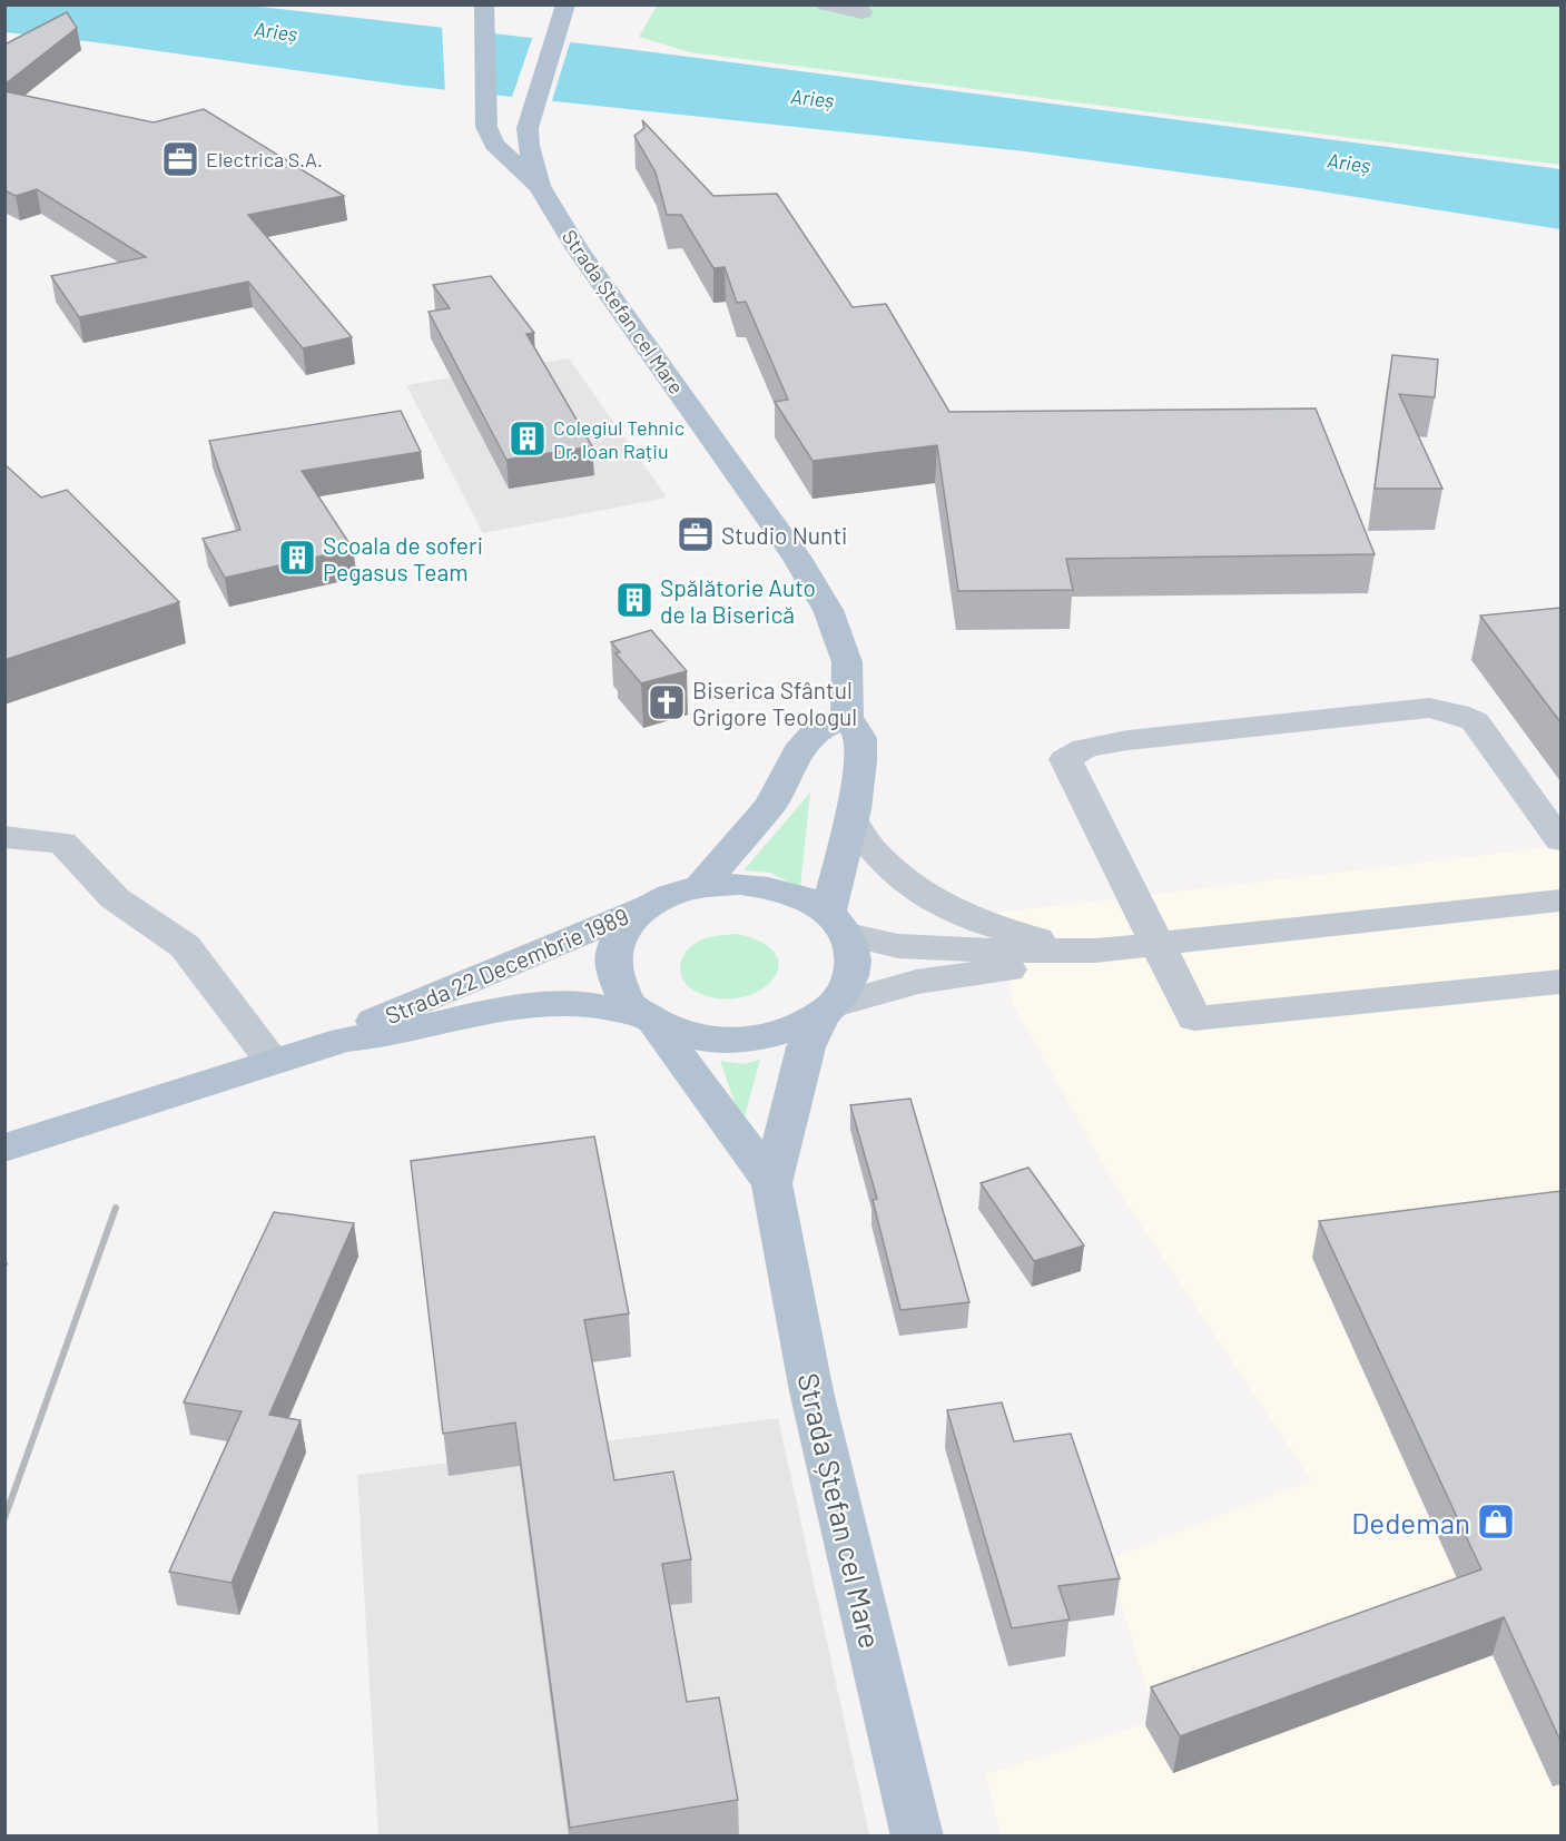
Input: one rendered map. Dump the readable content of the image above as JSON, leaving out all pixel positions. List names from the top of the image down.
{
  "streets": {
    "main road": ["Strada Ștefan cel Mare", "Strada 22 Decembrie 1989"]
  },
  "crossings": [
    ["Strada Ștefan cel Mare", "Strada 22 Decembrie 1989"]
  ],
  "water": ["Arieș"],
  "places": {
    "office": ["Electrica S.A.", "Studio Nunti"],
    "building": ["Colegiul Tehnic Dr. Ioan Rațiu", "Scoala de soferi Pegasus Team", "Spălătorie Auto de la Biserică"],
    "church": ["Biserica Sfântul Grigore Teologul"],
    "shop": ["Dedeman"]
  }
}
